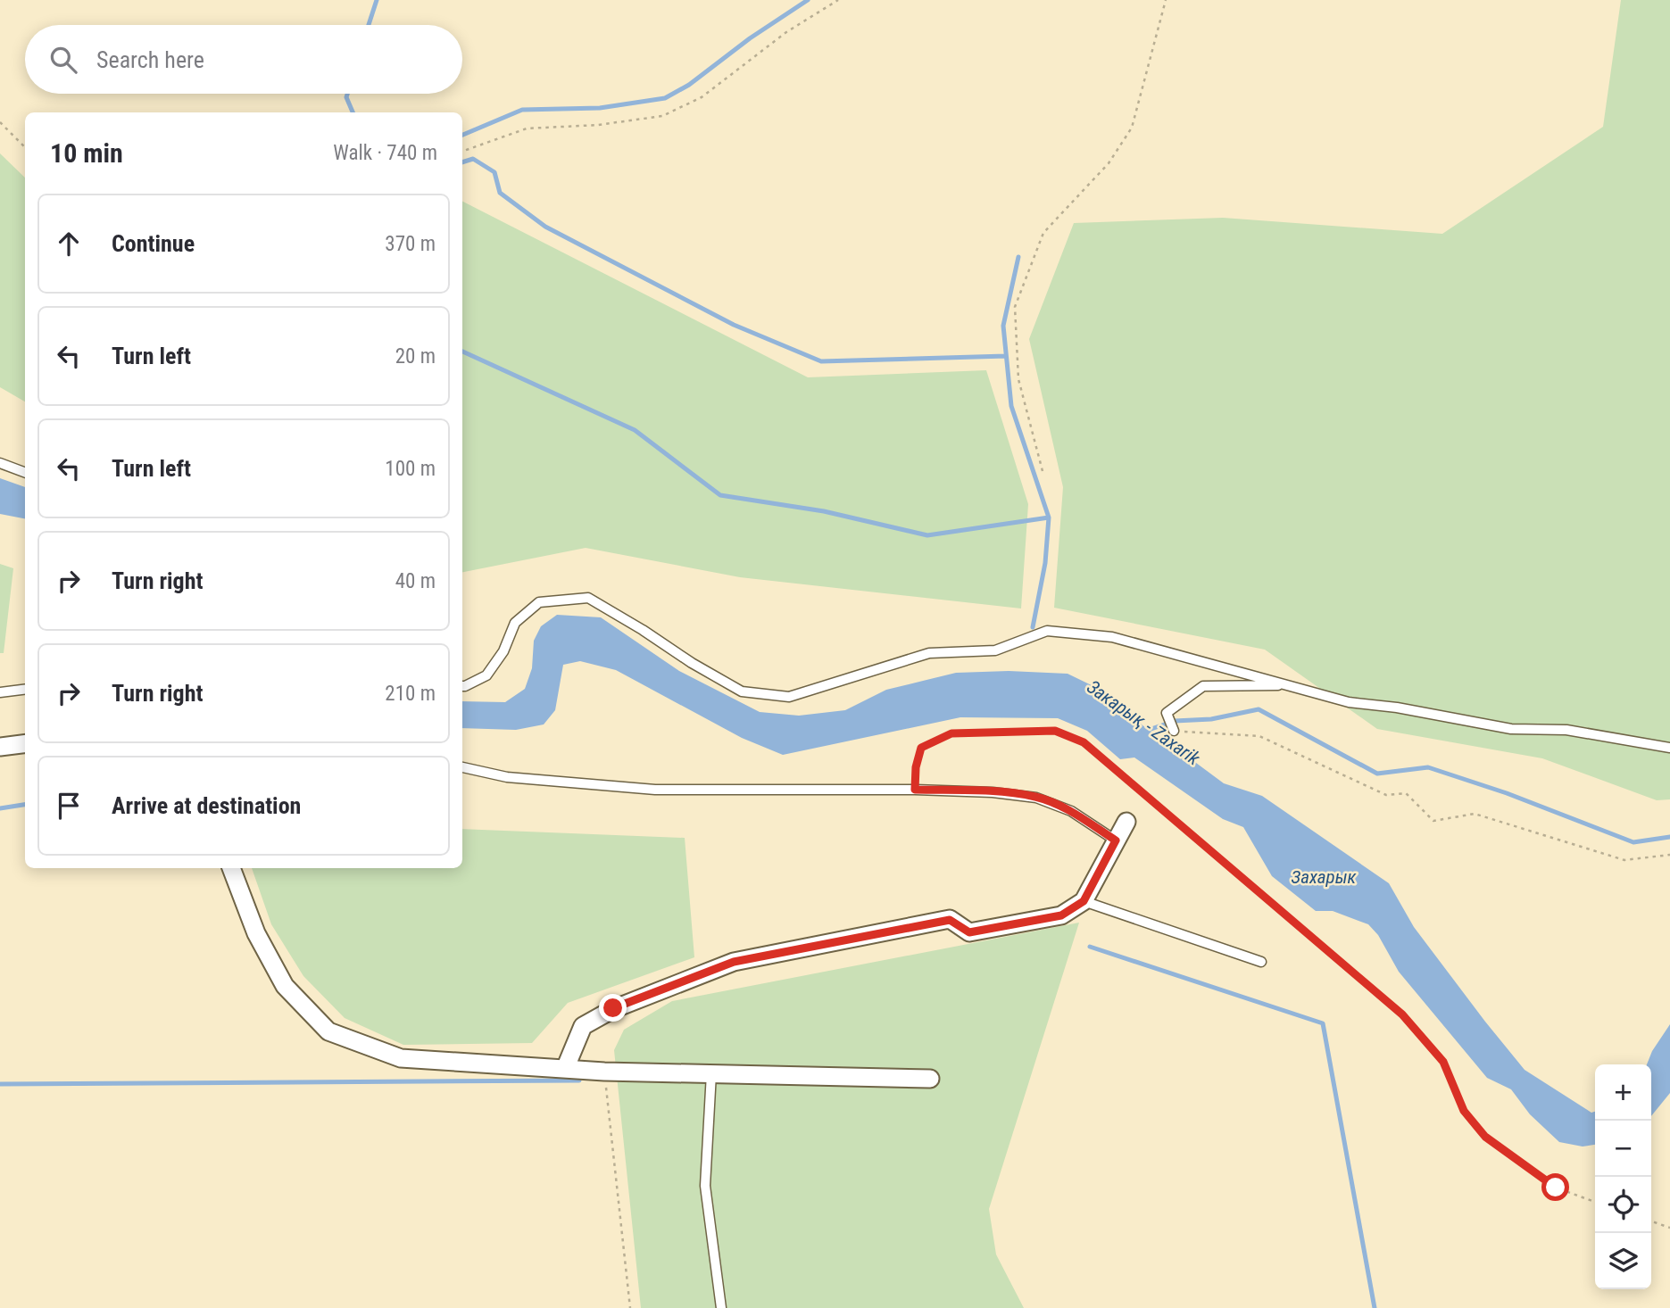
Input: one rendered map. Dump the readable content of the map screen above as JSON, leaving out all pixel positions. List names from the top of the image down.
{
  "water": ["Закарық - Zaxarik", "Захарык"],
  "page": {
    "search": "Search here",
    "heading": ["10 min", "Walk · 740 m"],
    "list": [
      ["Continue", "370 m"],
      ["Turn left", "20 m"],
      ["Turn left", "100 m"],
      ["Turn right", "40 m"],
      ["Turn right", "210 m"],
      "Arrive at destination"
    ],
    "map_buttons": ["+", "−"]
  }
}
